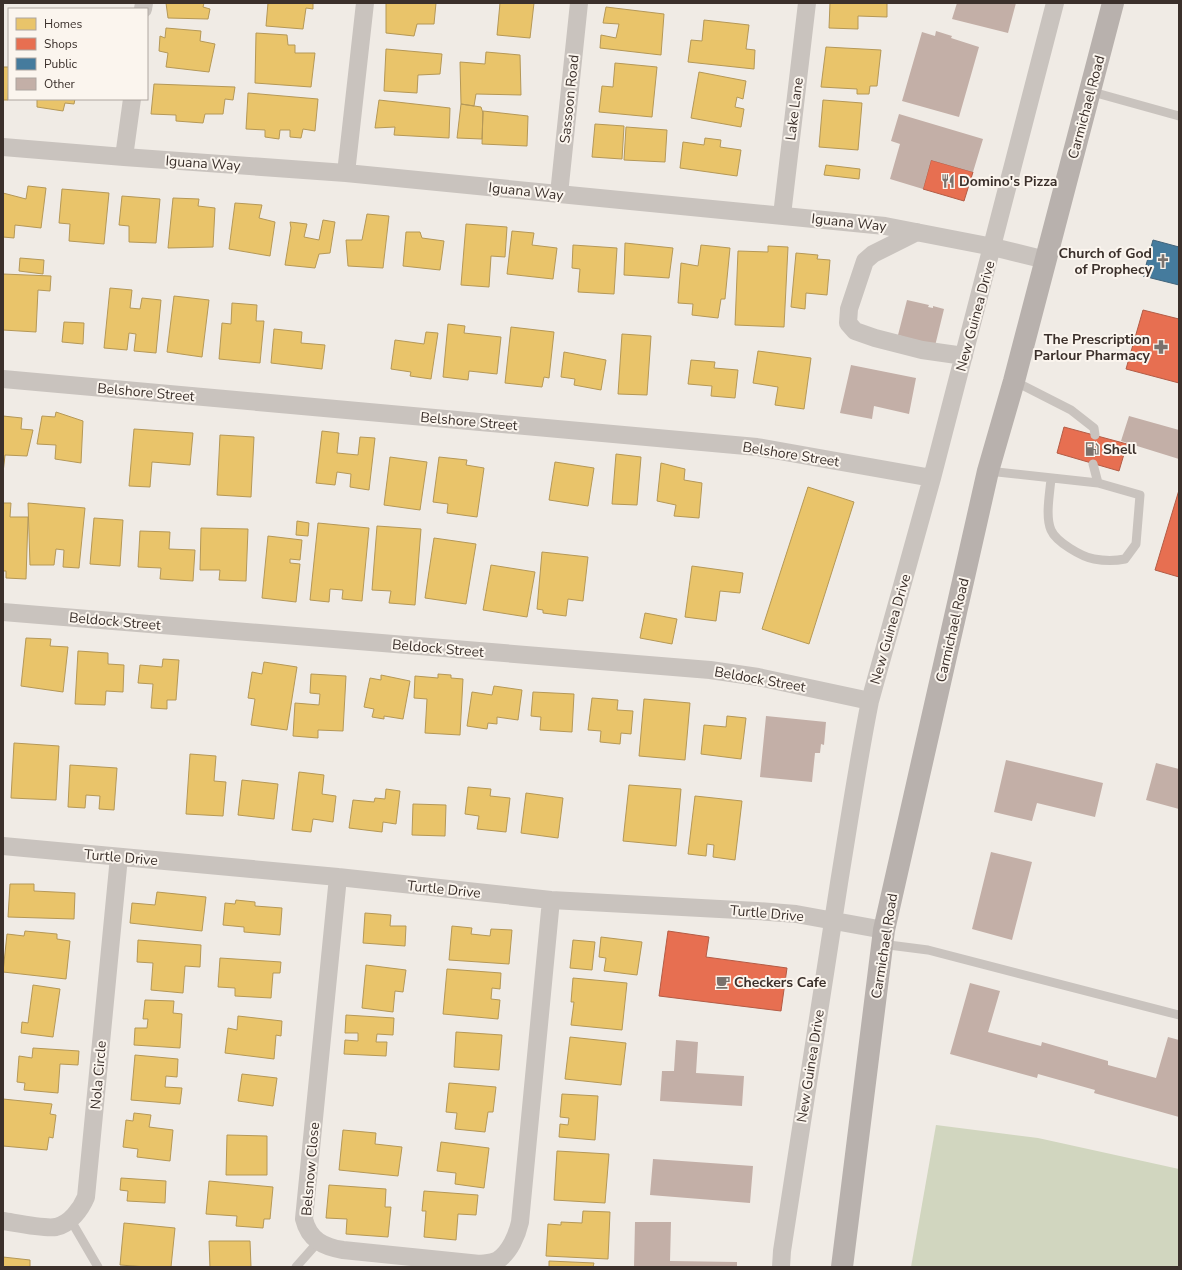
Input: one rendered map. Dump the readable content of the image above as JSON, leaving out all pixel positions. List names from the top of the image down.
{
  "streets": {
    "main road": ["Carmichael Road"],
    "street": [
      "Sassoon Road",
      "Lake Lane",
      "Iguana Way",
      "New Guinea Drive",
      "Belshore Street",
      "Beldock Street",
      "Turtle Drive",
      "Nola Circle",
      "Belsnow Close"
    ]
  },
  "crossings": [
    ["Sassoon Road", "Iguana Way"],
    ["Carmichael Road", "Iguana Way"],
    ["Carmichael Road", "Turtle Drive"],
    ["Lake Lane", "Iguana Way"],
    ["Iguana Way", "New Guinea Drive"],
    ["New Guinea Drive", "Belshore Street"],
    ["New Guinea Drive", "Beldock Street"],
    ["New Guinea Drive", "Turtle Drive"],
    ["Turtle Drive", "Nola Circle"],
    ["Turtle Drive", "Belsnow Close"]
  ],
  "places": {
    "restaurant": ["Domino's Pizza"],
    "church": ["Church of God of Prophecy"],
    "pharmacy": ["The Prescription Parlour Pharmacy"],
    "fuel station": ["Shell"],
    "cafe": ["Checkers Cafe"]
  },
  "legend": [
    "Homes",
    "Shops",
    "Public",
    "Other"
  ]
}
